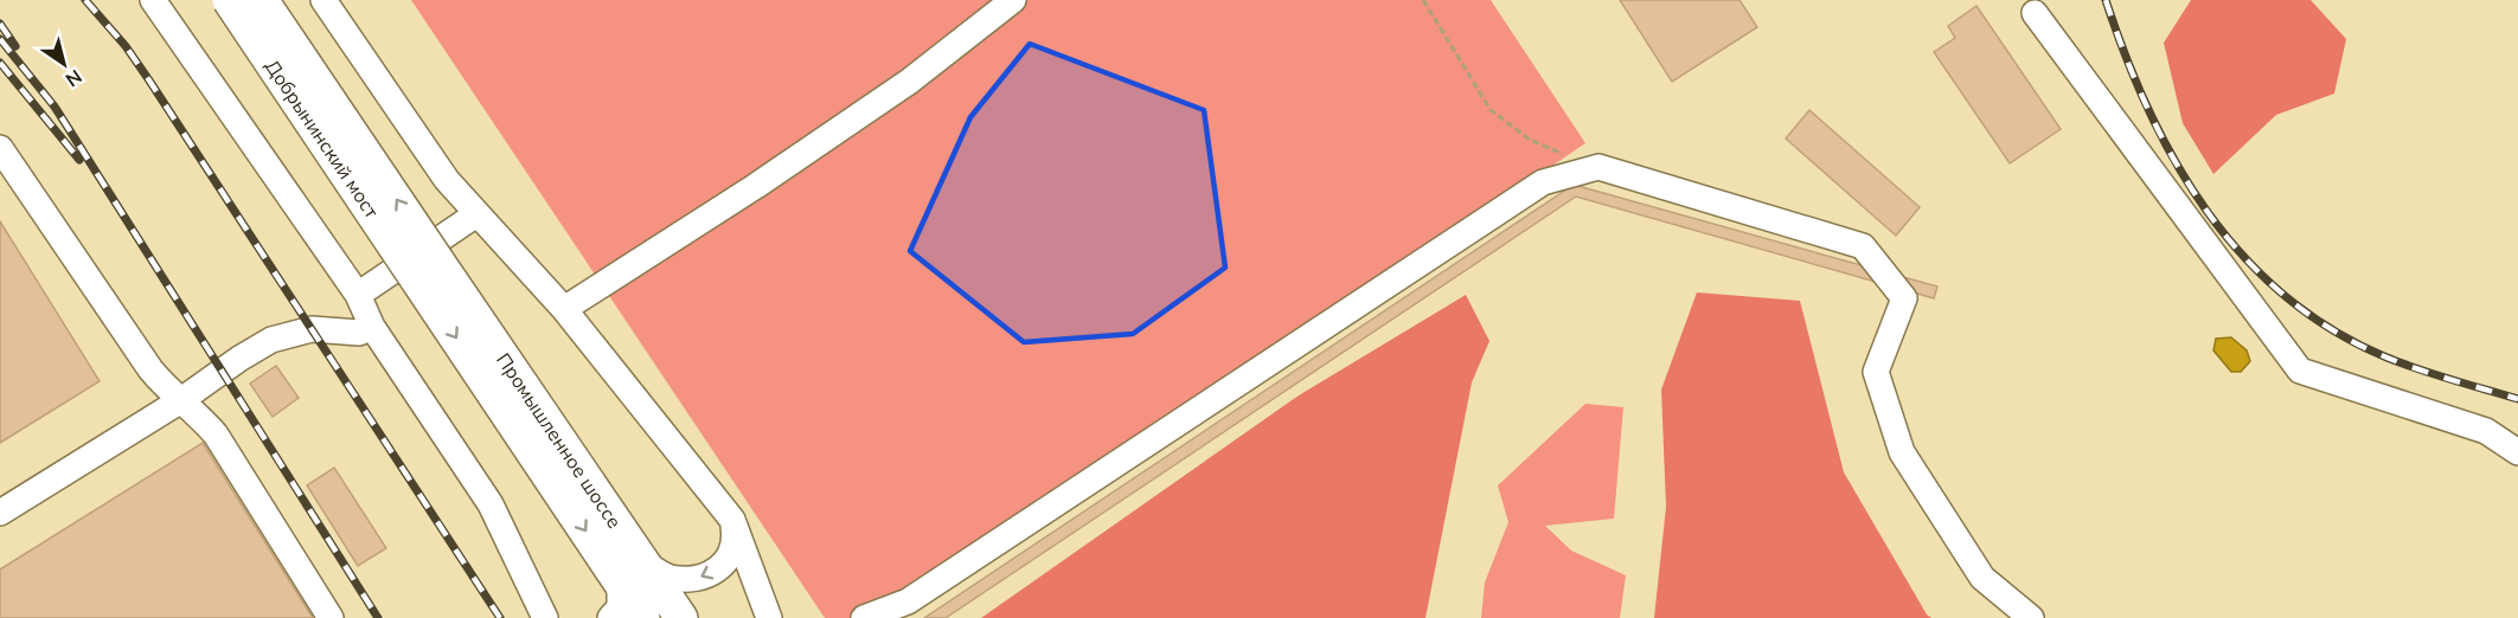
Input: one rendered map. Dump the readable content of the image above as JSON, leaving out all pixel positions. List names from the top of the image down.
{
  "streets": {
    "main road": ["Добрынинский мост", "Промышленное шоссе"]
  },
  "crossings": [
    ["Добрынинский мост", "Промышленное шоссе"]
  ],
  "north": "bottom right"
}
